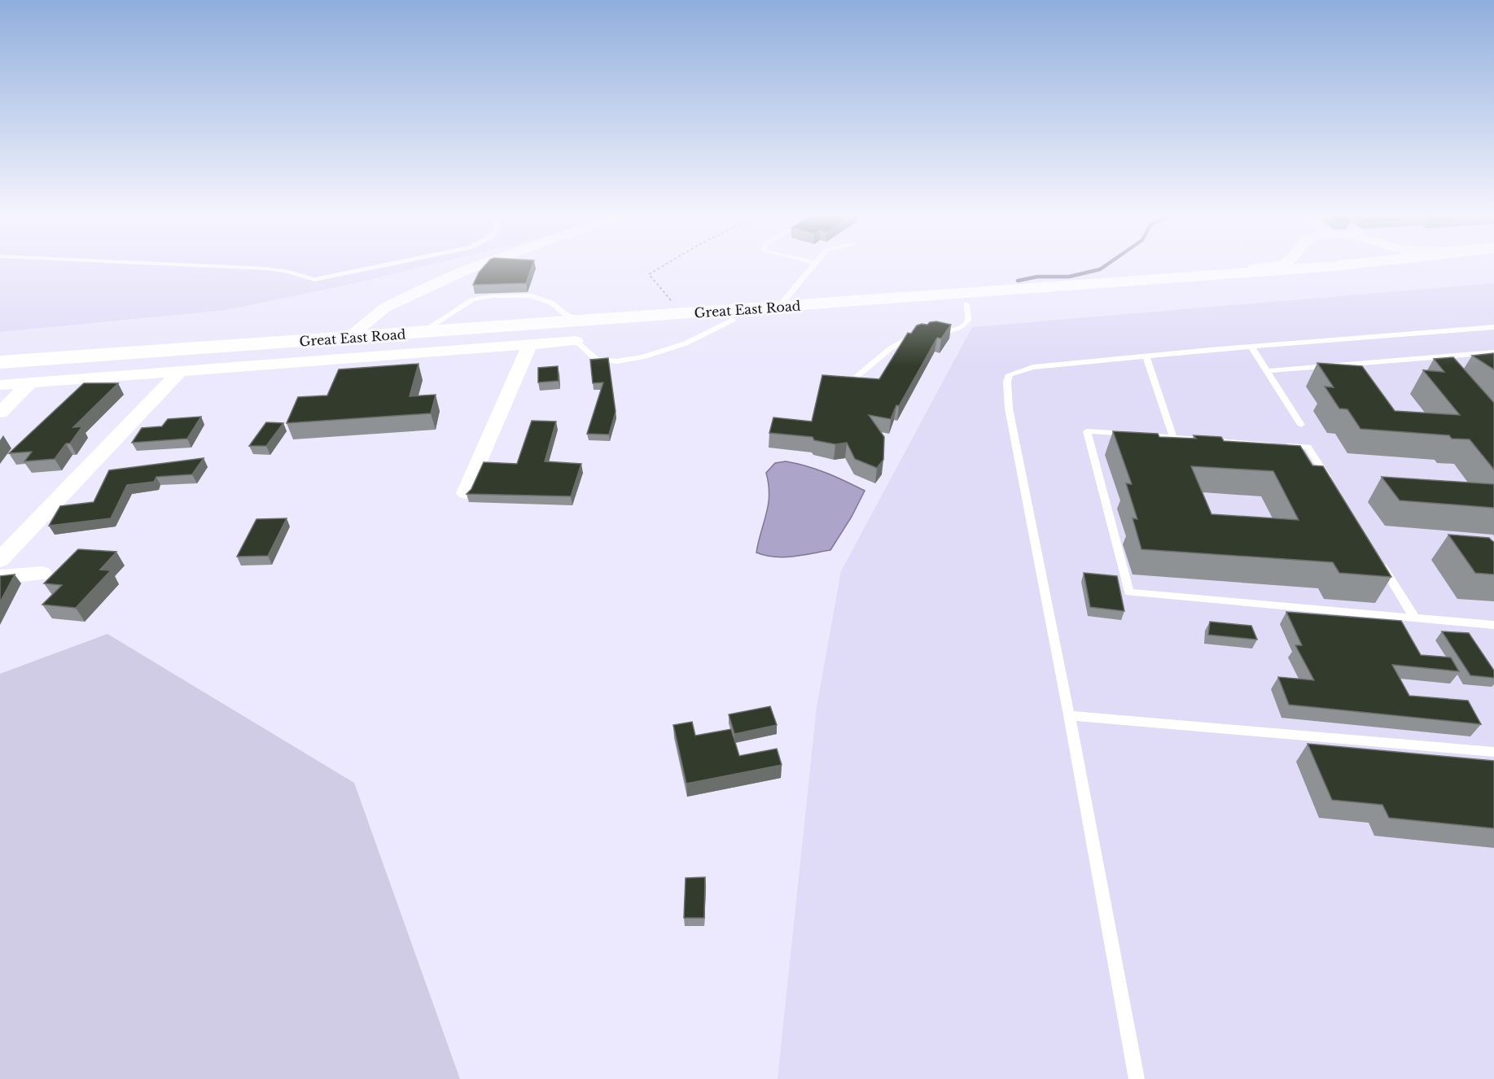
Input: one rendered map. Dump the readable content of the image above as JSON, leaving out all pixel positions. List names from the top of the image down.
{
  "streets": {
    "main road": ["Great East Road"]
  }
}
